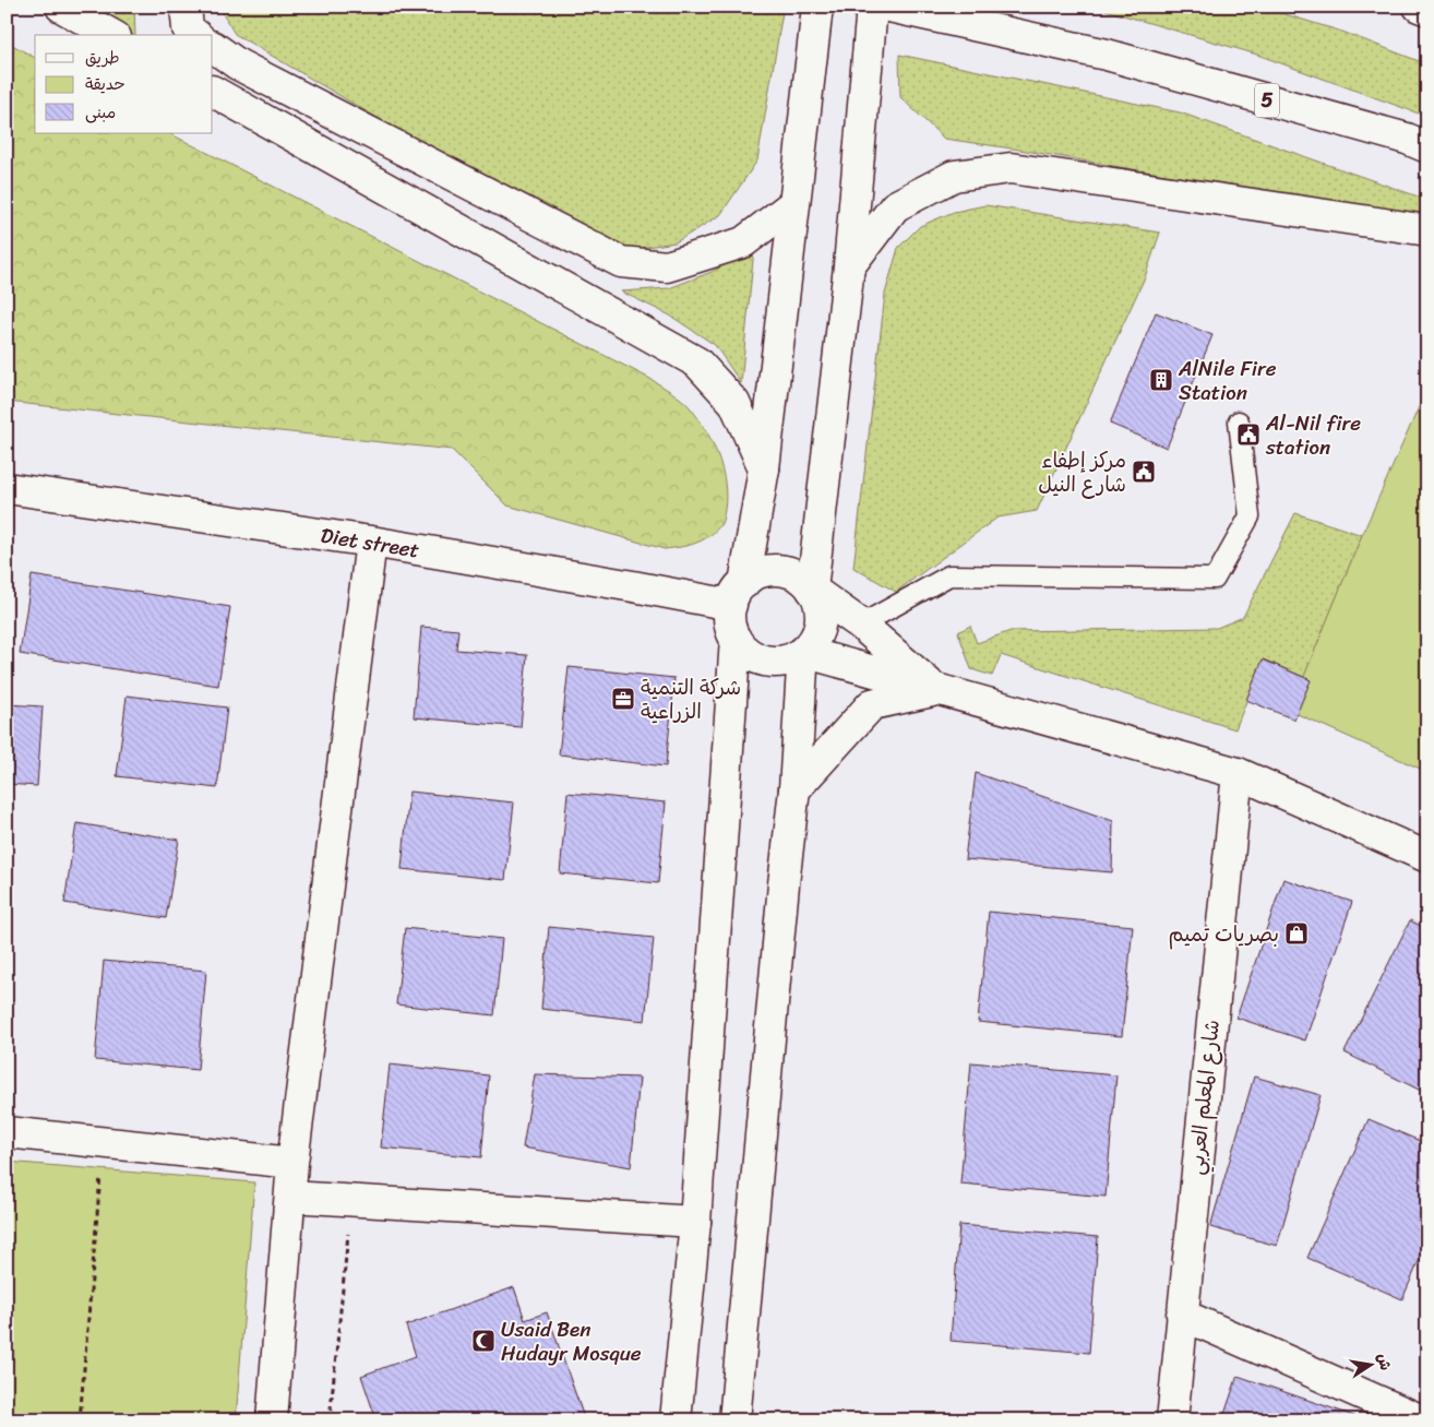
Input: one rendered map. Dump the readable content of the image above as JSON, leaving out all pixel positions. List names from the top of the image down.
{
  "streets": {
    "main road": ["5", "Diet street", "شارع المعلم العربي"]
  },
  "places": {
    "building": ["AlNile Fire Station"],
    "public building": ["Al-Nil fire station", "مركز إطفاء شارع النيل"],
    "office": ["شركة التنمية الزراعية"],
    "shop": ["بصريات تميم"],
    "mosque": ["Usaid Ben Hudayr Mosque"]
  },
  "legend": ["طريق", "حديقة", "مبنى"],
  "north": "right"
}
